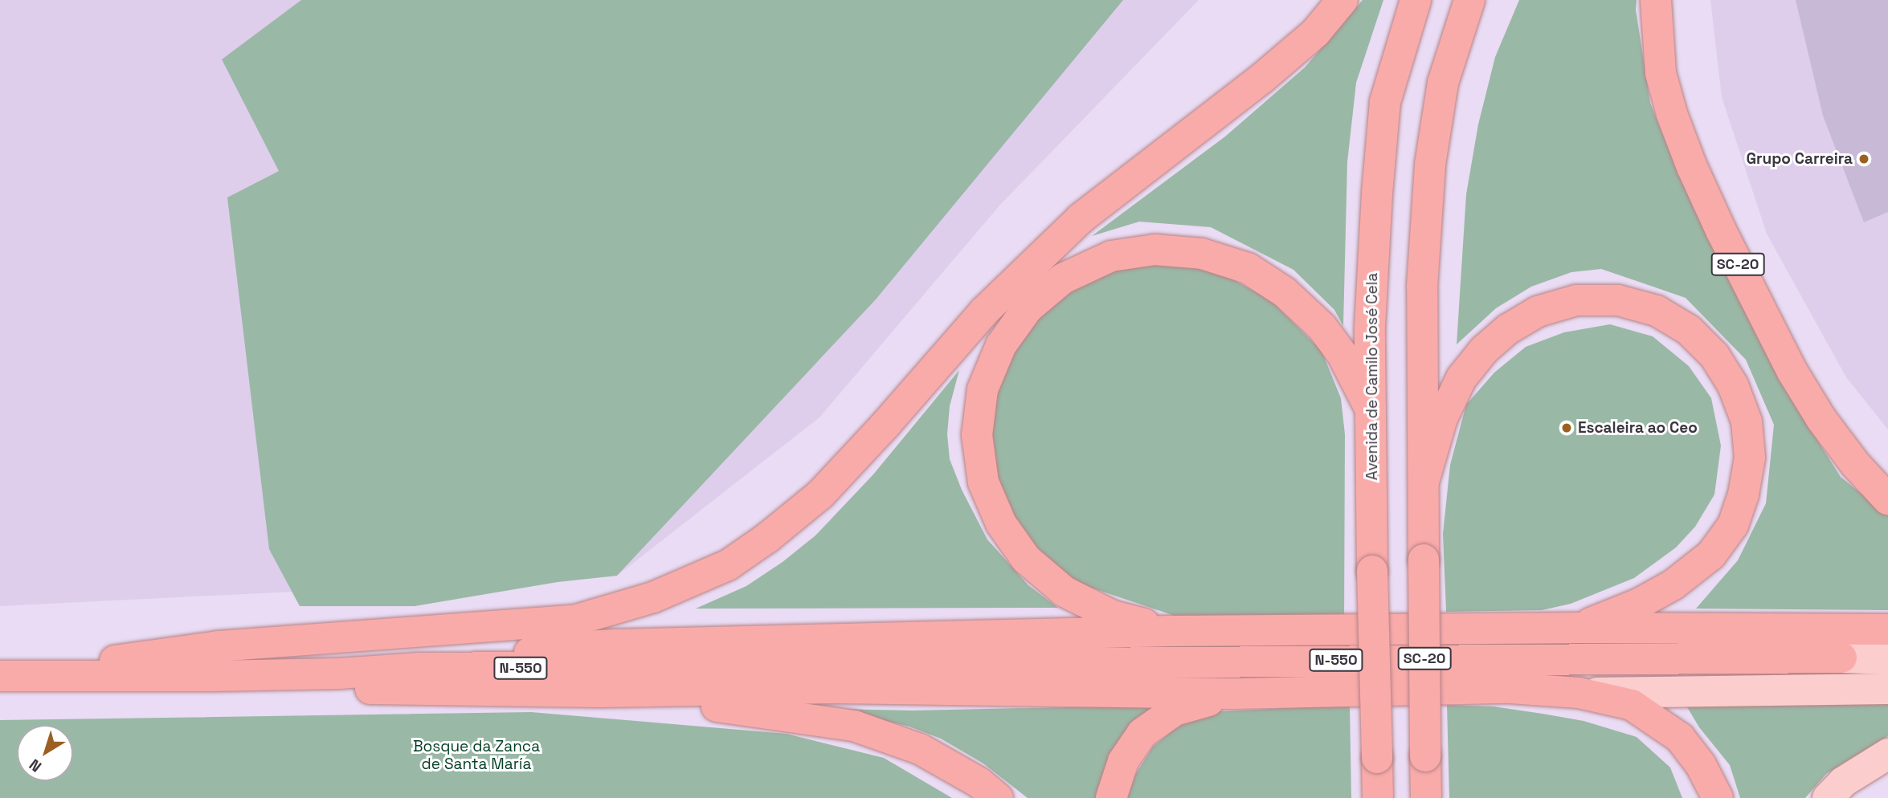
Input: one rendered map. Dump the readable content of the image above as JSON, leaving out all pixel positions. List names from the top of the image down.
{
  "streets": {
    "highway": ["SC-20", "Avenida de Camilo José Cela", "N-550"]
  },
  "parks": ["Bosque da Zanca de Santa María"],
  "places": ["Grupo Carreira", "Escaleira ao Ceo"],
  "north": "bottom left"
}
